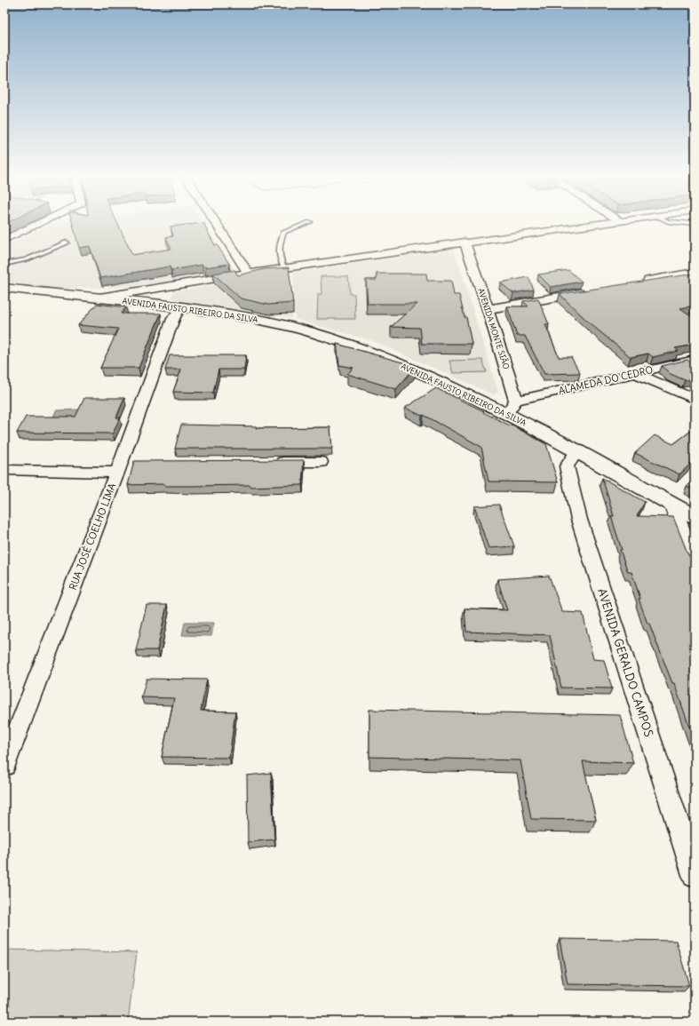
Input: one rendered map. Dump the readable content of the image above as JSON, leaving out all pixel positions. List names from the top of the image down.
{
  "streets": {
    "main road": ["AVENIDA FAUSTO RIBEIRO DA SILVA"],
    "street": [
      "AVENIDA MONTE SIÃO",
      "ALAMEDA DO CEDRO",
      "RUA JOSÉ COELHO LIMA",
      "AVENIDA GERALDO CAMPOS"
    ]
  },
  "crossings": [
    ["AVENIDA FAUSTO RIBEIRO DA SILVA", "AVENIDA MONTE SIÃO"],
    ["AVENIDA FAUSTO RIBEIRO DA SILVA", "ALAMEDA DO CEDRO"],
    ["AVENIDA FAUSTO RIBEIRO DA SILVA", "RUA JOSÉ COELHO LIMA"],
    ["AVENIDA FAUSTO RIBEIRO DA SILVA", "AVENIDA GERALDO CAMPOS"],
    ["AVENIDA MONTE SIÃO", "ALAMEDA DO CEDRO"]
  ]
}
